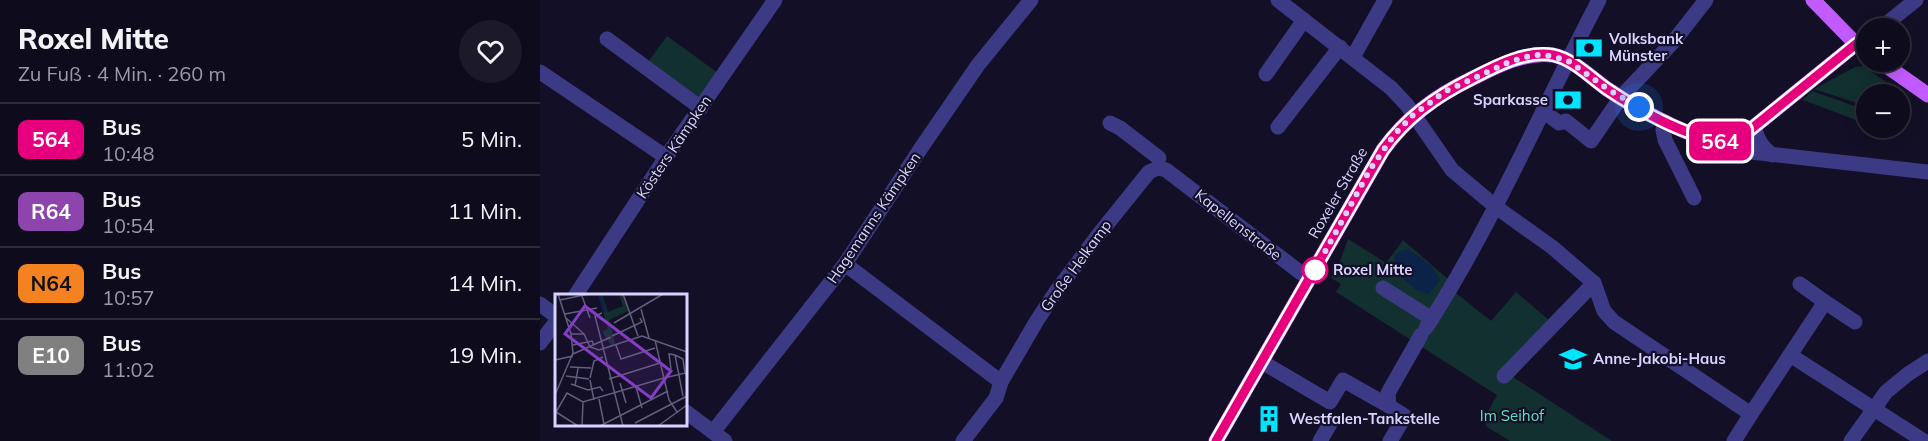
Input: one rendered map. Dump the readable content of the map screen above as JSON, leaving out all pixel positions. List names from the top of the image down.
{
  "streets": {
    "main road": ["Roxeler Straße"],
    "street": [
      "Kösters Kämpken",
      "Hagemanns Kämpken",
      "Kapellenstraße",
      "Große Helkamp"
    ]
  },
  "crossings": [
    ["Roxeler Straße", "Kapellenstraße"],
    ["Kapellenstraße", "Große Helkamp"]
  ],
  "parks": ["Im Seihof"],
  "places": {
    "bank": ["Volksbank Münster", "Sparkasse"],
    "other": ["Roxel Mitte"],
    "school or university": ["Anne-Jakobi-Haus"],
    "building": ["Westfalen-Tankstelle"]
  },
  "lines": ["bus line 564"],
  "page": {
    "heading": ["Roxel Mitte", "Zu Fuß · 4 Min. · 260 m"],
    "on_map": "564",
    "map_buttons": ["+", "−"],
    "list": [
      {
        "mark": "564",
        "name": "Bus",
        "note": "10:48",
        "value": "5 Min."
      },
      {
        "mark": "R64",
        "name": "Bus",
        "note": "10:54",
        "value": "11 Min."
      },
      {
        "mark": "N64",
        "name": "Bus",
        "note": "10:57",
        "value": "14 Min."
      },
      {
        "mark": "E10",
        "name": "Bus",
        "note": "11:02",
        "value": "19 Min."
      }
    ]
  }
}
